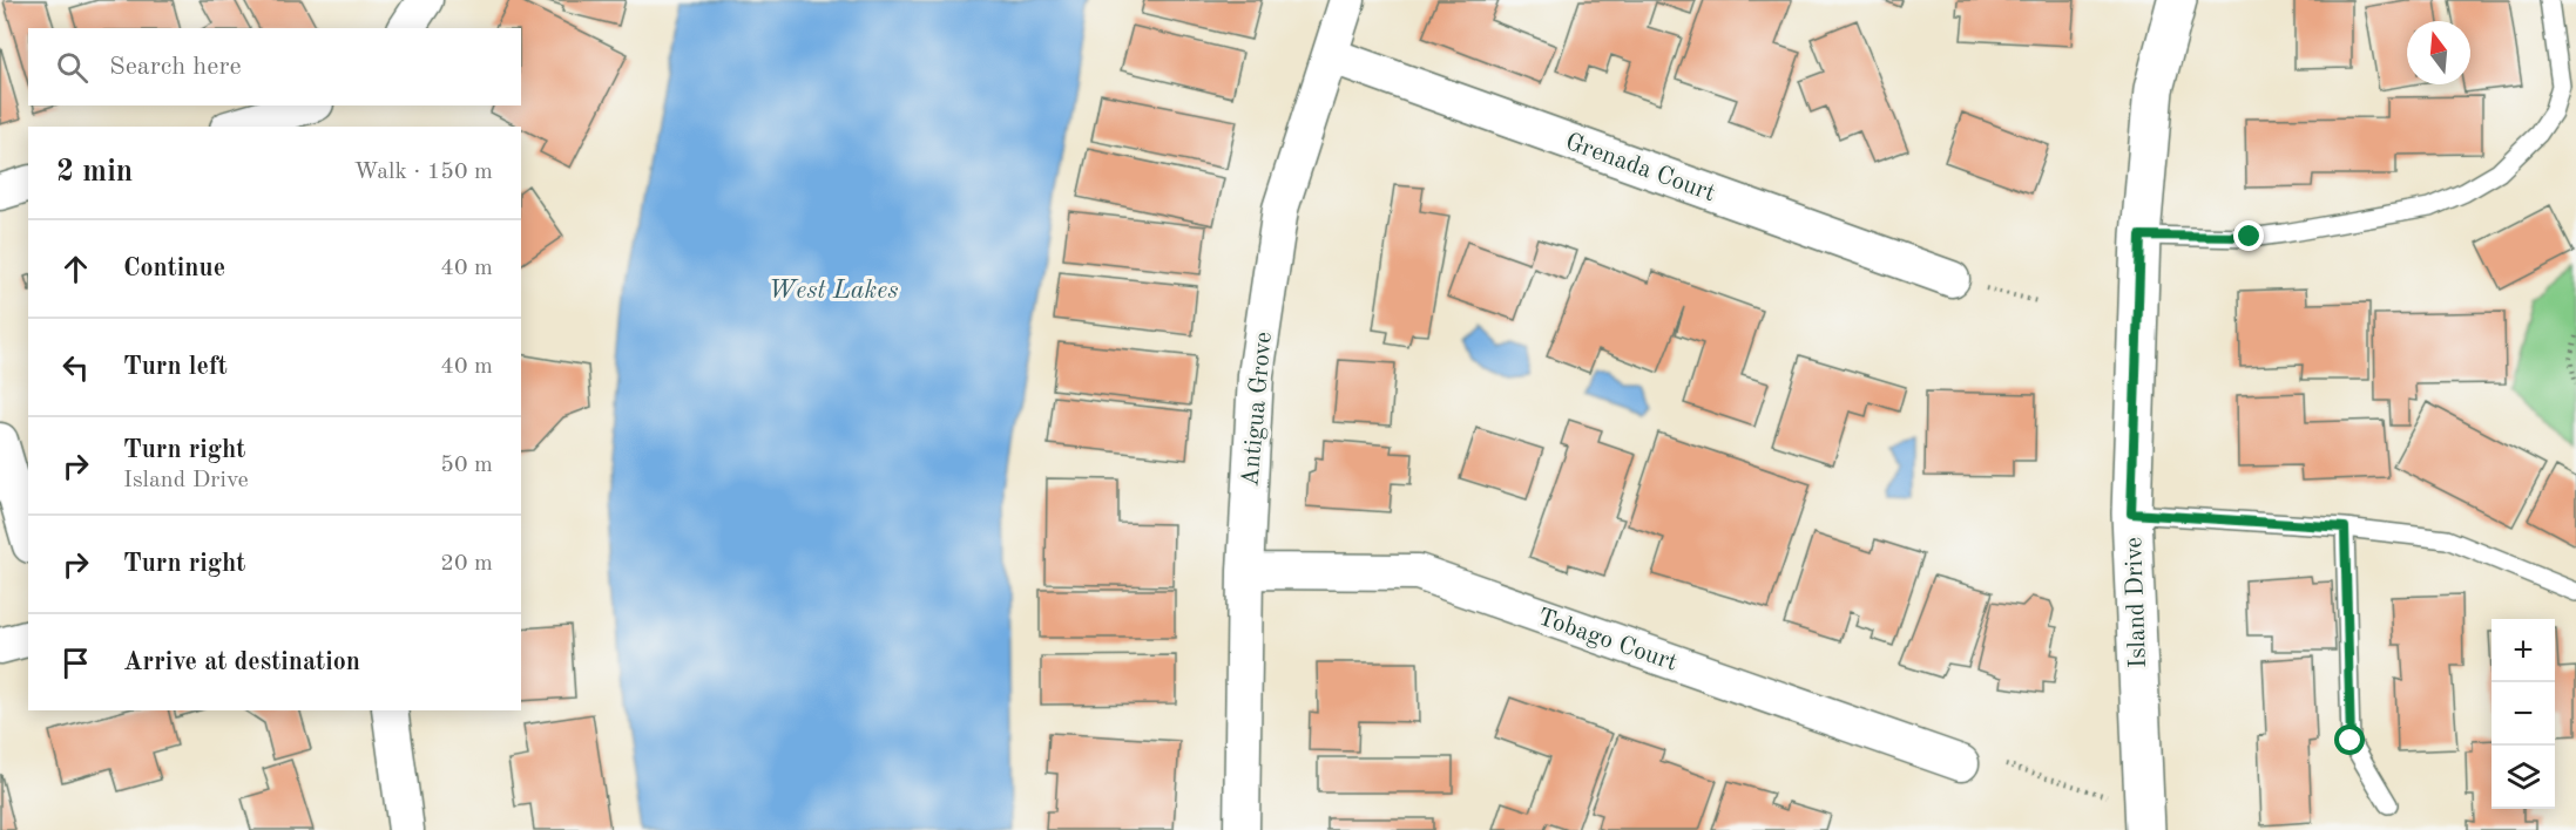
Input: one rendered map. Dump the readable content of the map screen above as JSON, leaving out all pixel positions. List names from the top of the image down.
{
  "streets": {
    "street": [
      "Grenada Court",
      "Antigua Grove",
      "Island Drive",
      "Tobago Court"
    ]
  },
  "crossings": [
    ["Grenada Court", "Antigua Grove"],
    ["Antigua Grove", "Tobago Court"]
  ],
  "water": ["West Lakes"],
  "north": "top",
  "page": {
    "search": "Search here",
    "heading": ["2 min", "Walk · 150 m"],
    "list": [
      ["Continue", "40 m"],
      ["Turn left", "40 m"],
      ["Turn right", "Island Drive", "50 m"],
      ["Turn right", "20 m"],
      "Arrive at destination"
    ],
    "map_buttons": ["+", "−"]
  }
}
